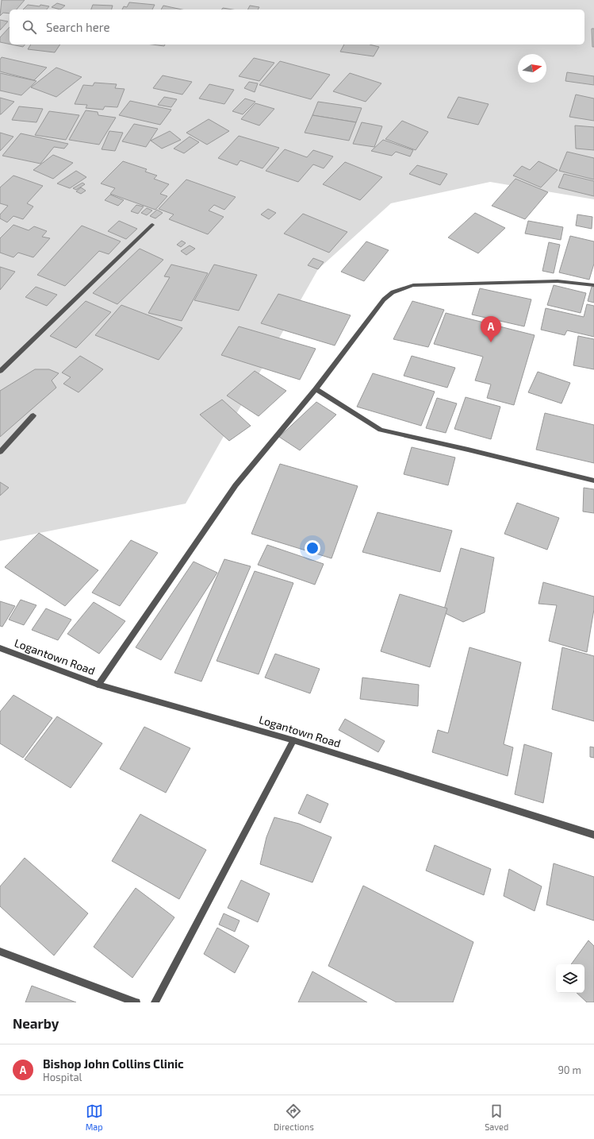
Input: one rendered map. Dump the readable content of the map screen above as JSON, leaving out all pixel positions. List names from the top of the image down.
{
  "streets": {
    "street": ["Logantown Road"]
  },
  "north": "right",
  "page": {
    "search": "Search here",
    "pins": "A",
    "heading": "Nearby",
    "list": [
      {
        "mark": "A",
        "name": "Bishop John Collins Clinic",
        "note": "Hospital",
        "value": "90 m"
      }
    ],
    "nav": ["Map", "Directions", "Saved"]
  }
}
